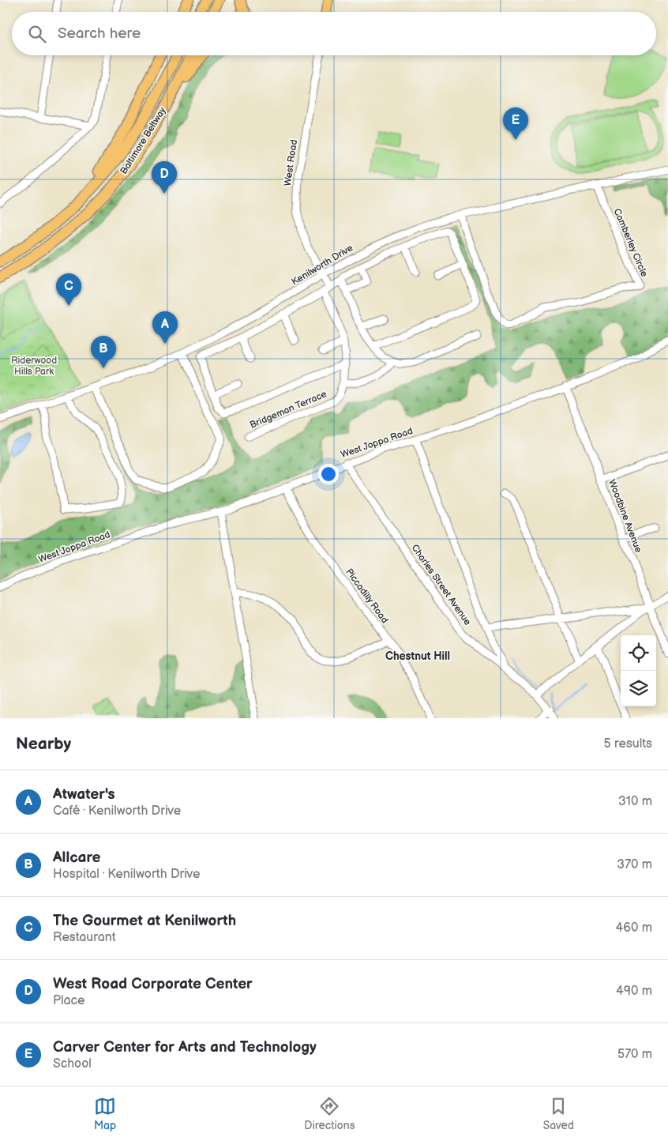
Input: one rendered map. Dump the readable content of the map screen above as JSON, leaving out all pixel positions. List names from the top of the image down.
{
  "streets": {
    "highway": ["Baltimore Beltway"],
    "street": [
      "West Road",
      "Camberley Circle",
      "Kenilworth Drive",
      "Bridgeman Terrace",
      "West Joppa Road",
      "Woodbine Avenue",
      "Charles Street Avenue",
      "Piccadilly Road"
    ]
  },
  "crossings": [
    ["West Road", "Kenilworth Drive"],
    ["West Road", "Bridgeman Terrace"],
    ["Camberley Circle", "Kenilworth Drive"],
    ["West Joppa Road", "Woodbine Avenue"],
    ["West Joppa Road", "Charles Street Avenue"],
    ["West Joppa Road", "Piccadilly Road"]
  ],
  "districts": ["Chestnut Hill"],
  "parks": ["Riderwood Hills Park"],
  "page": {
    "search": "Search here",
    "pins": [
      "E",
      "D",
      "C",
      "A",
      "B"
    ],
    "heading": ["Nearby", "5 results"],
    "list": [
      {
        "mark": "A",
        "name": "Atwater's",
        "note": "Café · Kenilworth Drive",
        "value": "310 m"
      },
      {
        "mark": "B",
        "name": "Allcare",
        "note": "Hospital · Kenilworth Drive",
        "value": "370 m"
      },
      {
        "mark": "C",
        "name": "The Gourmet at Kenilworth",
        "note": "Restaurant",
        "value": "460 m"
      },
      {
        "mark": "D",
        "name": "West Road Corporate Center",
        "note": "Place",
        "value": "490 m"
      },
      {
        "mark": "E",
        "name": "Carver Center for Arts and Technology",
        "note": "School",
        "value": "570 m"
      }
    ],
    "nav": ["Map", "Directions", "Saved"]
  }
}
